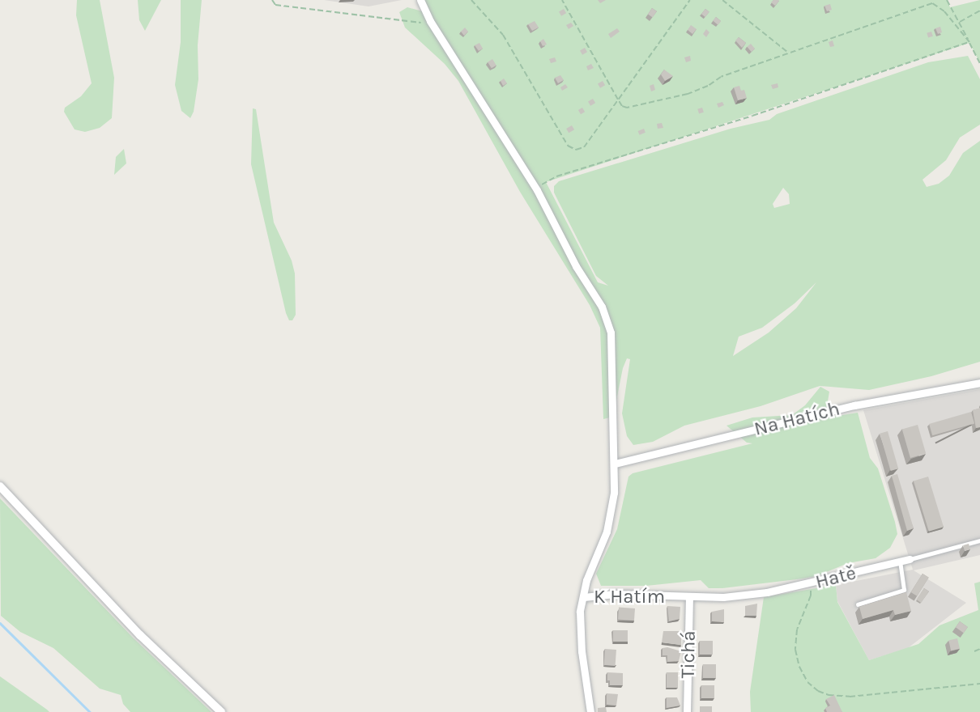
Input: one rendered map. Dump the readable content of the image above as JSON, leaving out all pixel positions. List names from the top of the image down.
{
  "streets": {
    "street": [
      "Na Hatích",
      "Hatě",
      "K Hatím",
      "Tichá"
    ]
  },
  "crossings": [
    ["Hatě", "K Hatím"],
    ["Hatě", "Tichá"],
    ["K Hatím", "Tichá"]
  ]
}
